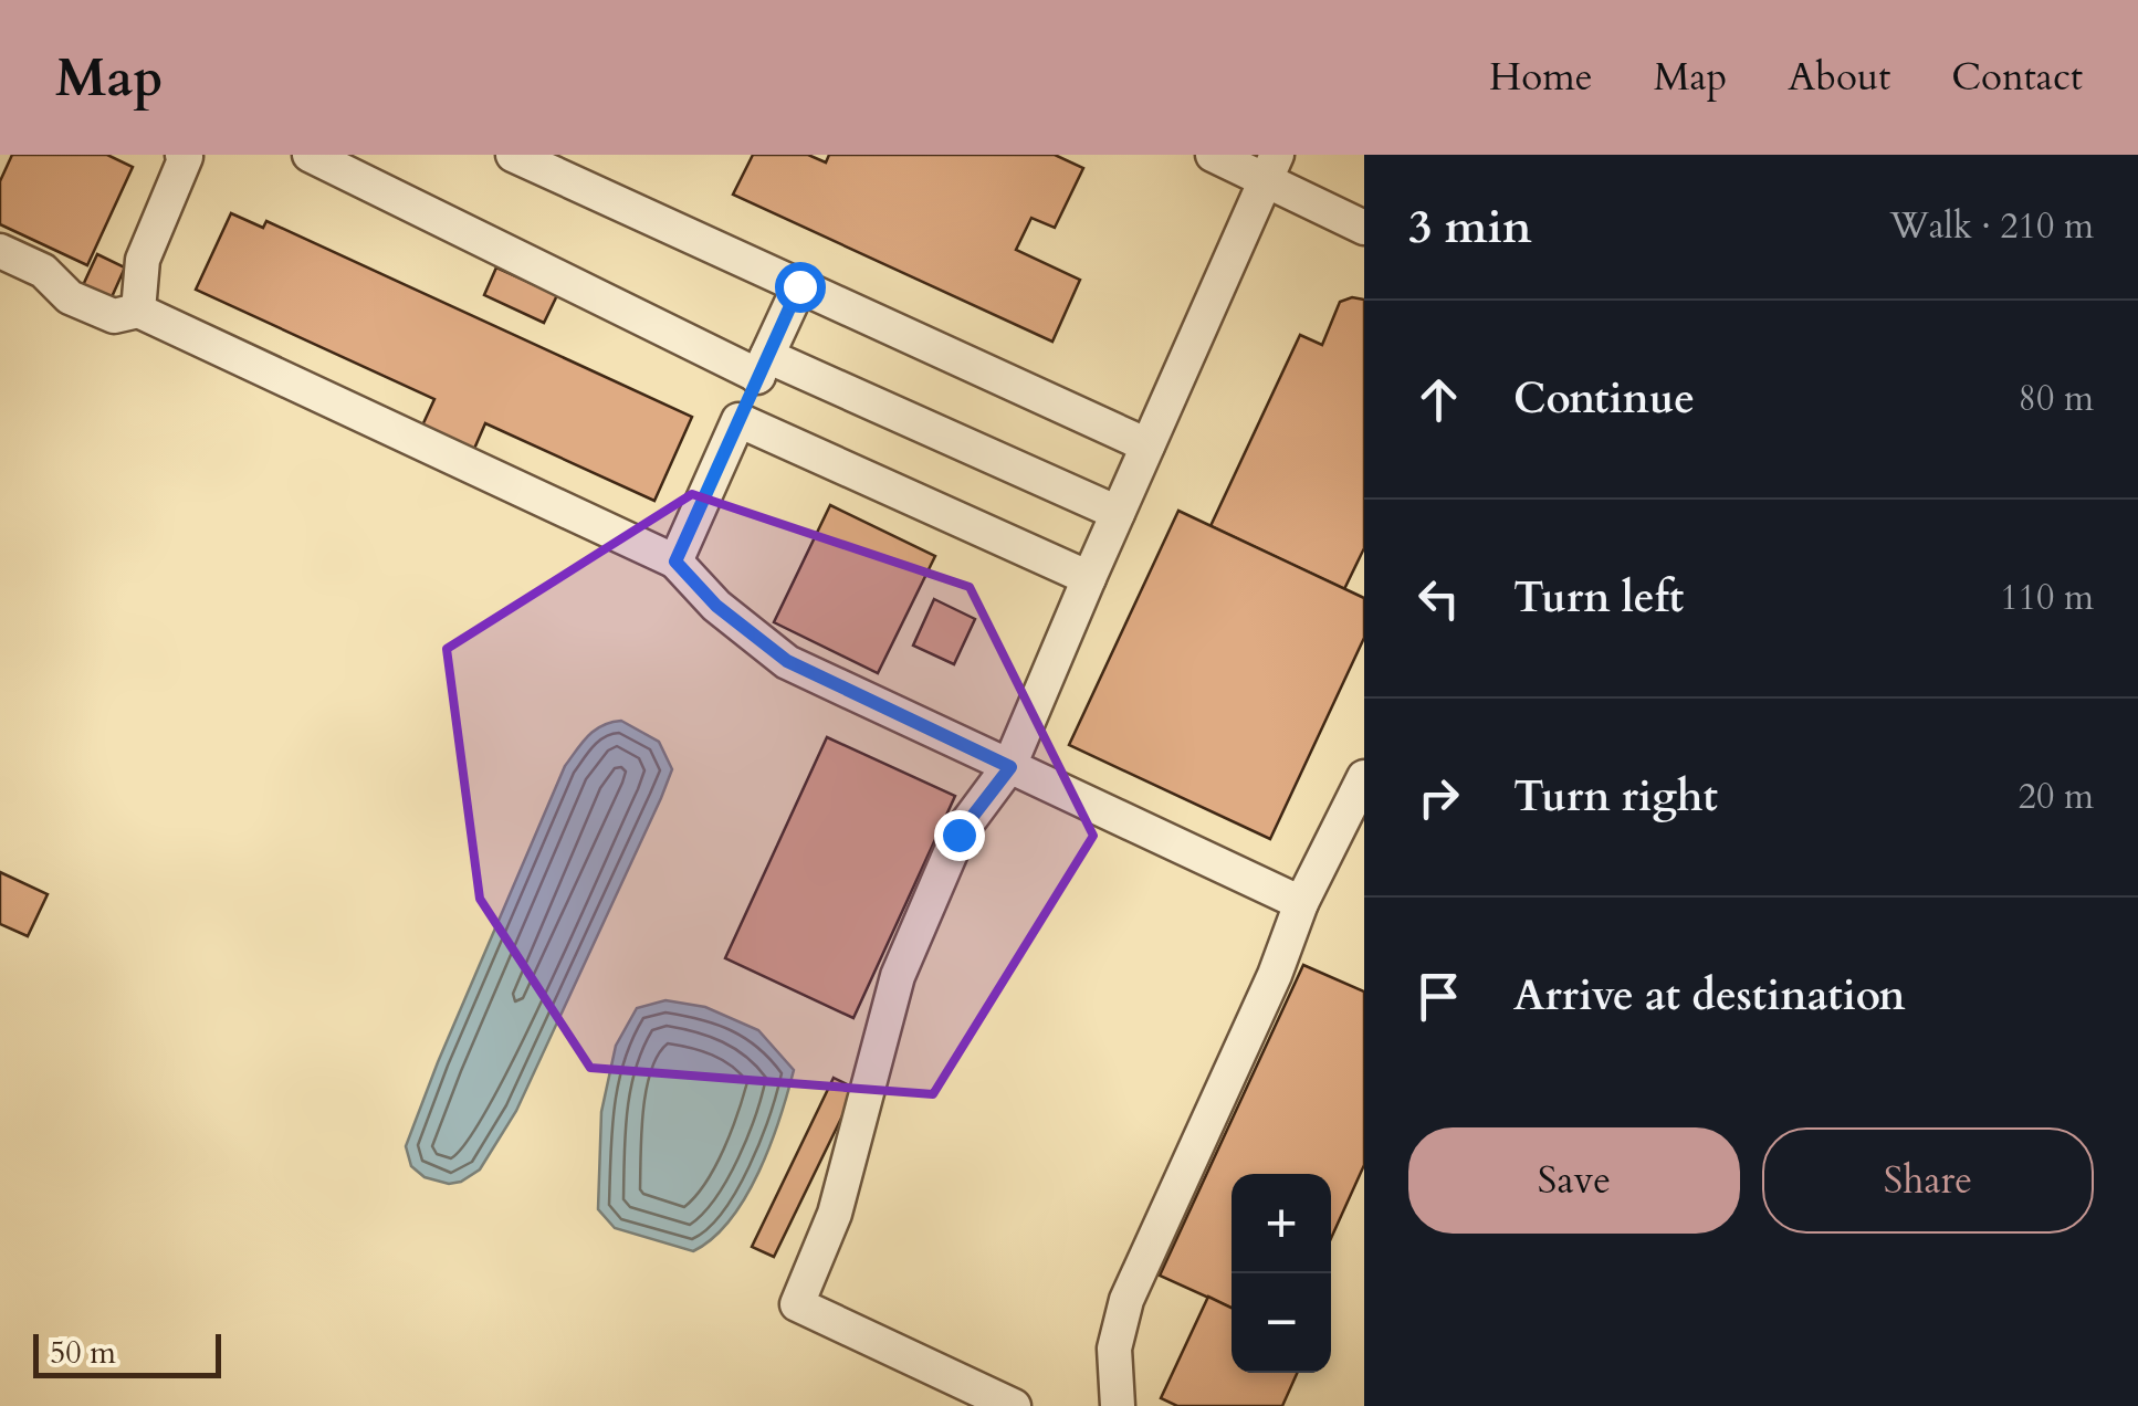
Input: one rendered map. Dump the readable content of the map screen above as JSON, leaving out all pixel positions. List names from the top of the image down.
{
  "scale_bar": "50 m",
  "page": {
    "header": "Map",
    "nav": [
      "Home",
      "Map",
      "About",
      "Contact"
    ],
    "heading": ["3 min", "Walk · 210 m"],
    "list": [
      ["Continue", "80 m"],
      ["Turn left", "110 m"],
      ["Turn right", "20 m"],
      "Arrive at destination"
    ],
    "buttons": ["Save", "Share"],
    "map_buttons": ["+", "−"],
    "scale": "50 m"
  }
}
